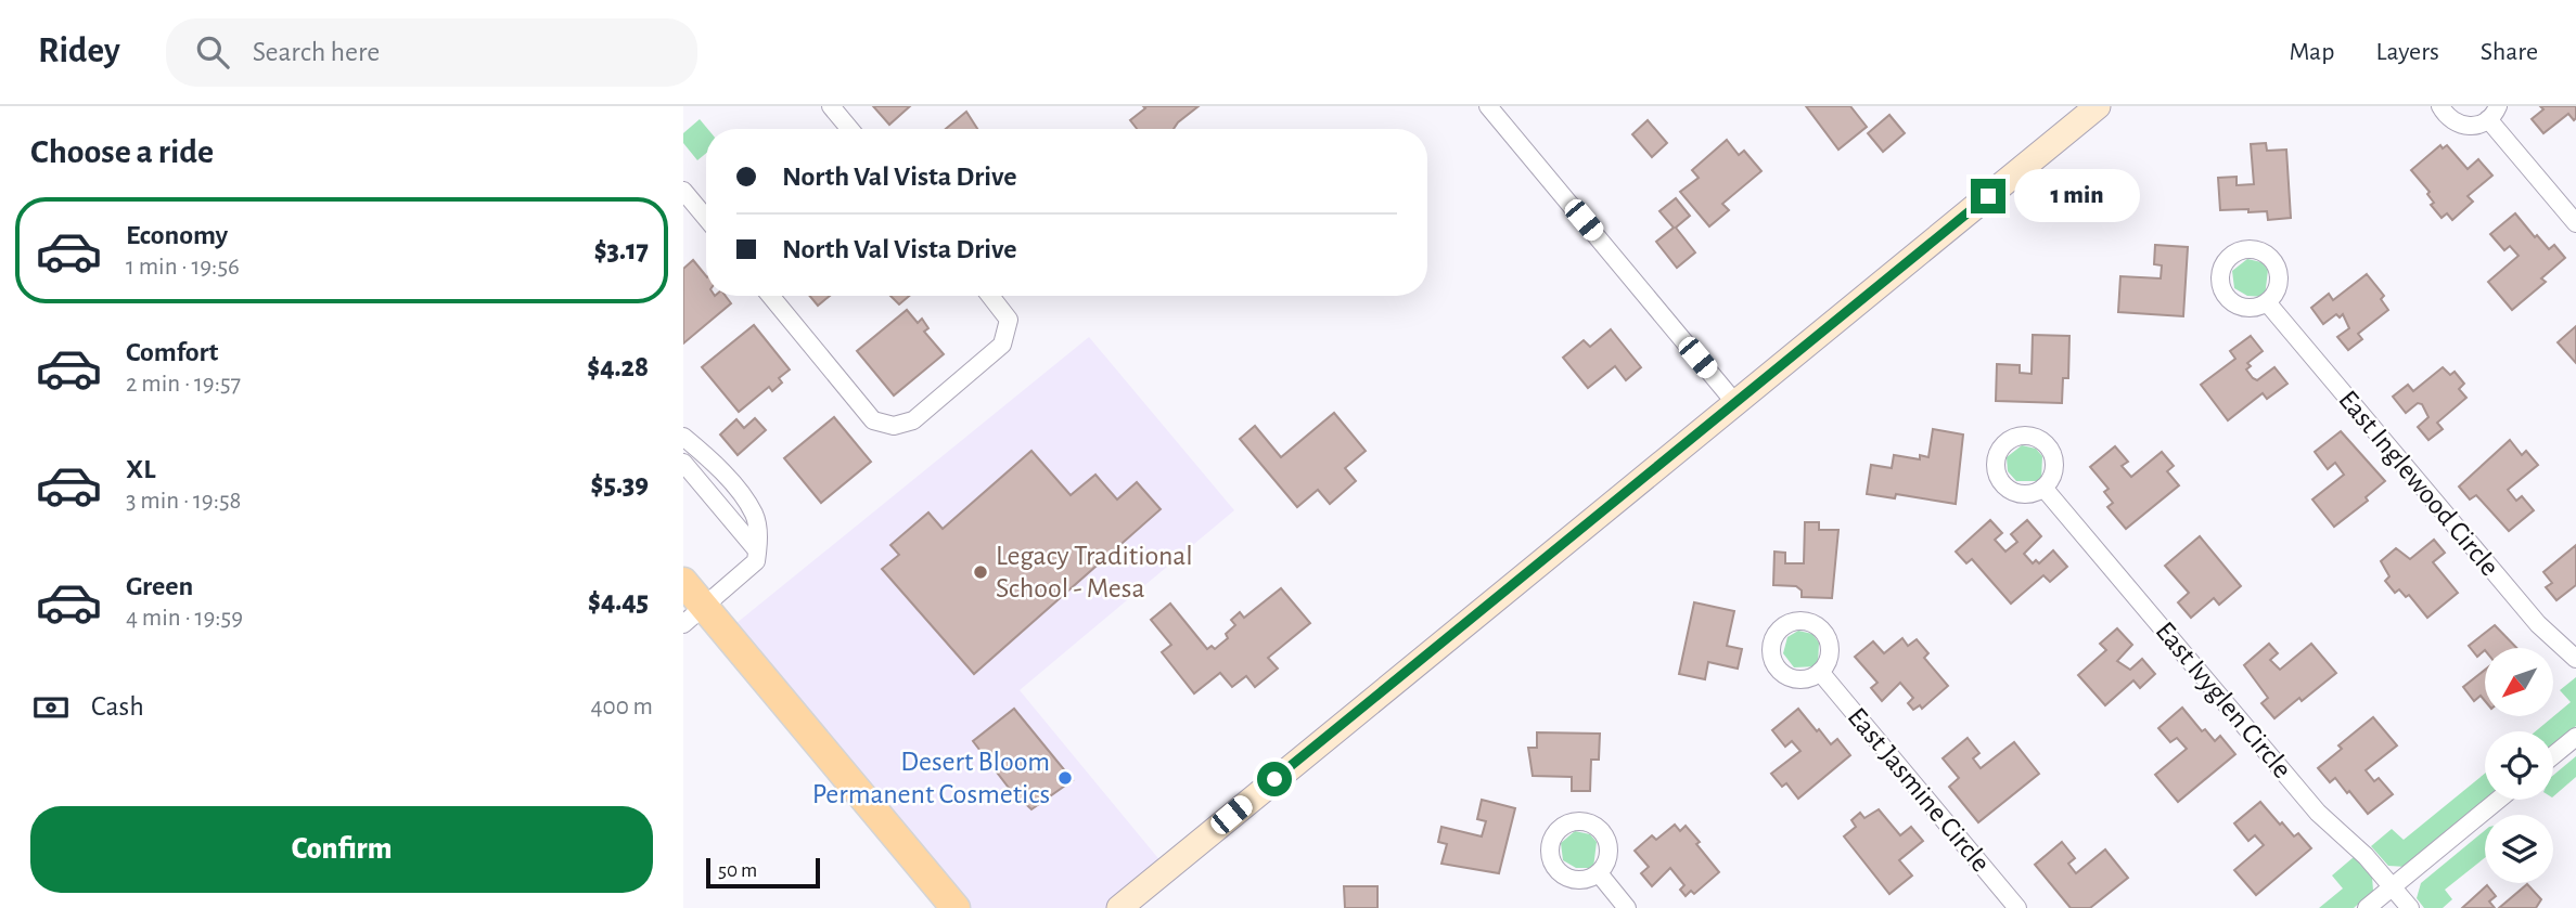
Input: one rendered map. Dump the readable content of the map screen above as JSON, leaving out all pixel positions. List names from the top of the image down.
{
  "streets": {
    "street": ["East Inglewood Circle", "East Ivyglen Circle", "East Jasmine Circle"]
  },
  "places": ["Legacy Traditional School - Mesa", "Desert Bloom Permanent Cosmetics"],
  "scale_bar": "50 m",
  "north": "bottom left",
  "page": {
    "header": "Ridey",
    "search": "Search here",
    "nav": ["Map", "Layers", "Share"],
    "heading": "Choose a ride",
    "banner": ["North Val Vista Drive", "North Val Vista Drive"],
    "bubble": "1 min",
    "list": [
      {
        "name": "Economy",
        "note": "1 min · 19:56",
        "value": "$3.17"
      },
      {
        "name": "Comfort",
        "note": "2 min · 19:57",
        "value": "$4.28"
      },
      {
        "name": "XL",
        "note": "3 min · 19:58",
        "value": "$5.39"
      },
      {
        "name": "Green",
        "note": "4 min · 19:59",
        "value": "$4.45"
      }
    ],
    "pay": ["Cash", "400 m"],
    "buttons": "Confirm",
    "scale": "50 m"
  }
}
